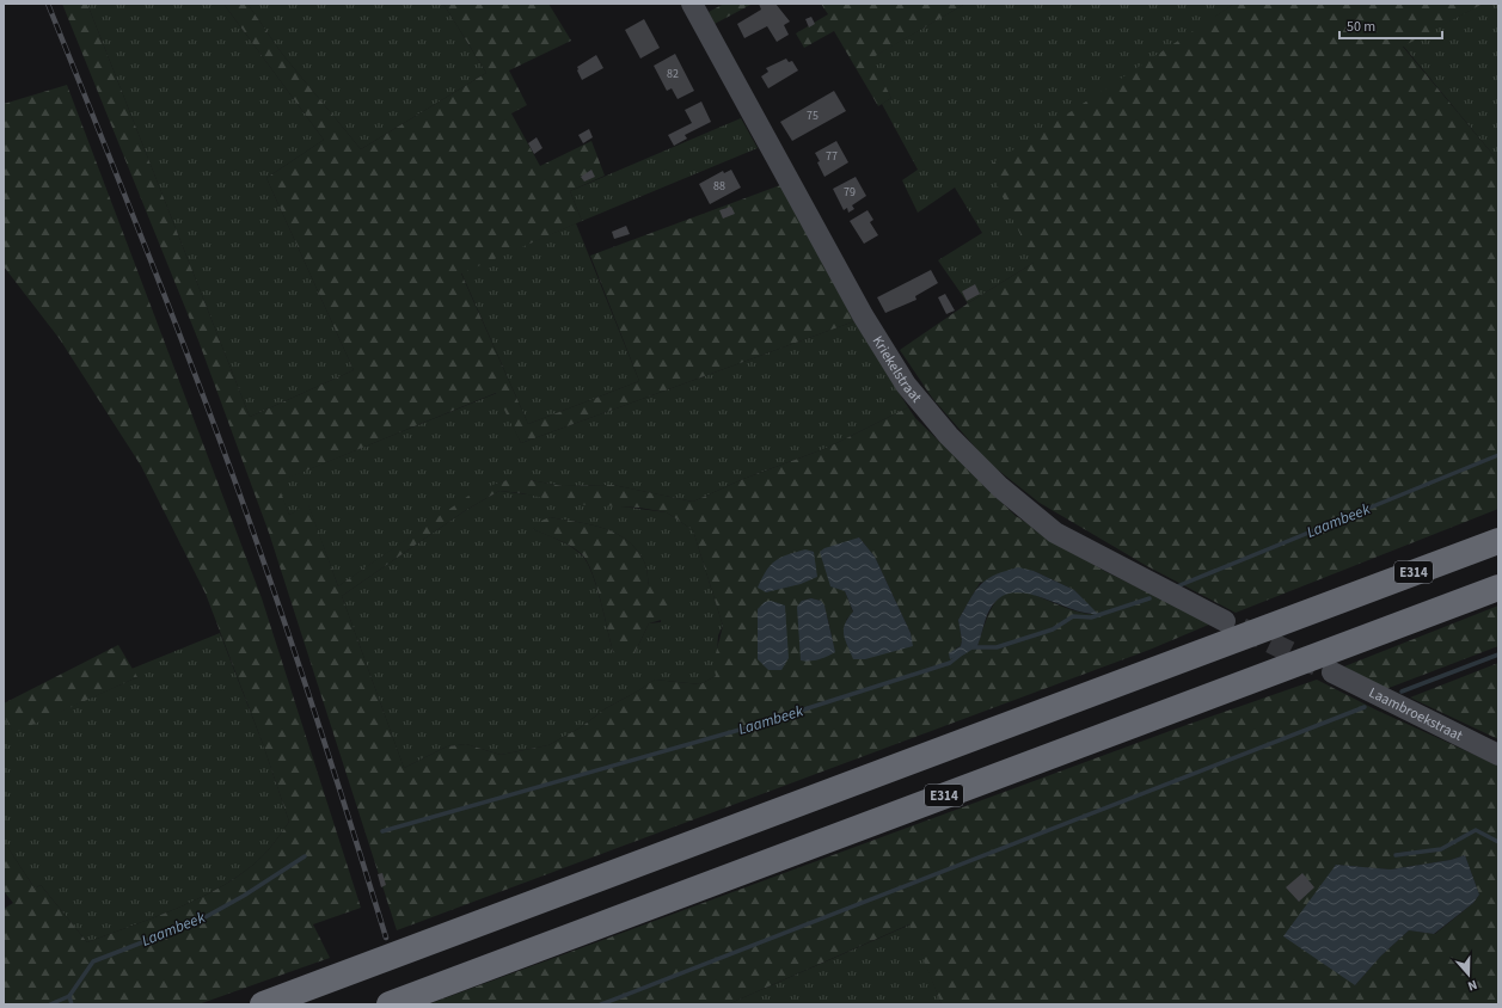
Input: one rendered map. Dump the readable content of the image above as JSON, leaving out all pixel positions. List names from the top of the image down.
{
  "streets": {
    "highway": ["E314"],
    "street": ["Kriekelstraat", "Laambroekstraat"]
  },
  "water": ["Laambeek"],
  "house_numbers": [
    "82",
    "75",
    "77",
    "88",
    "79"
  ],
  "scale_bar": "50 m",
  "north": "bottom"
}
